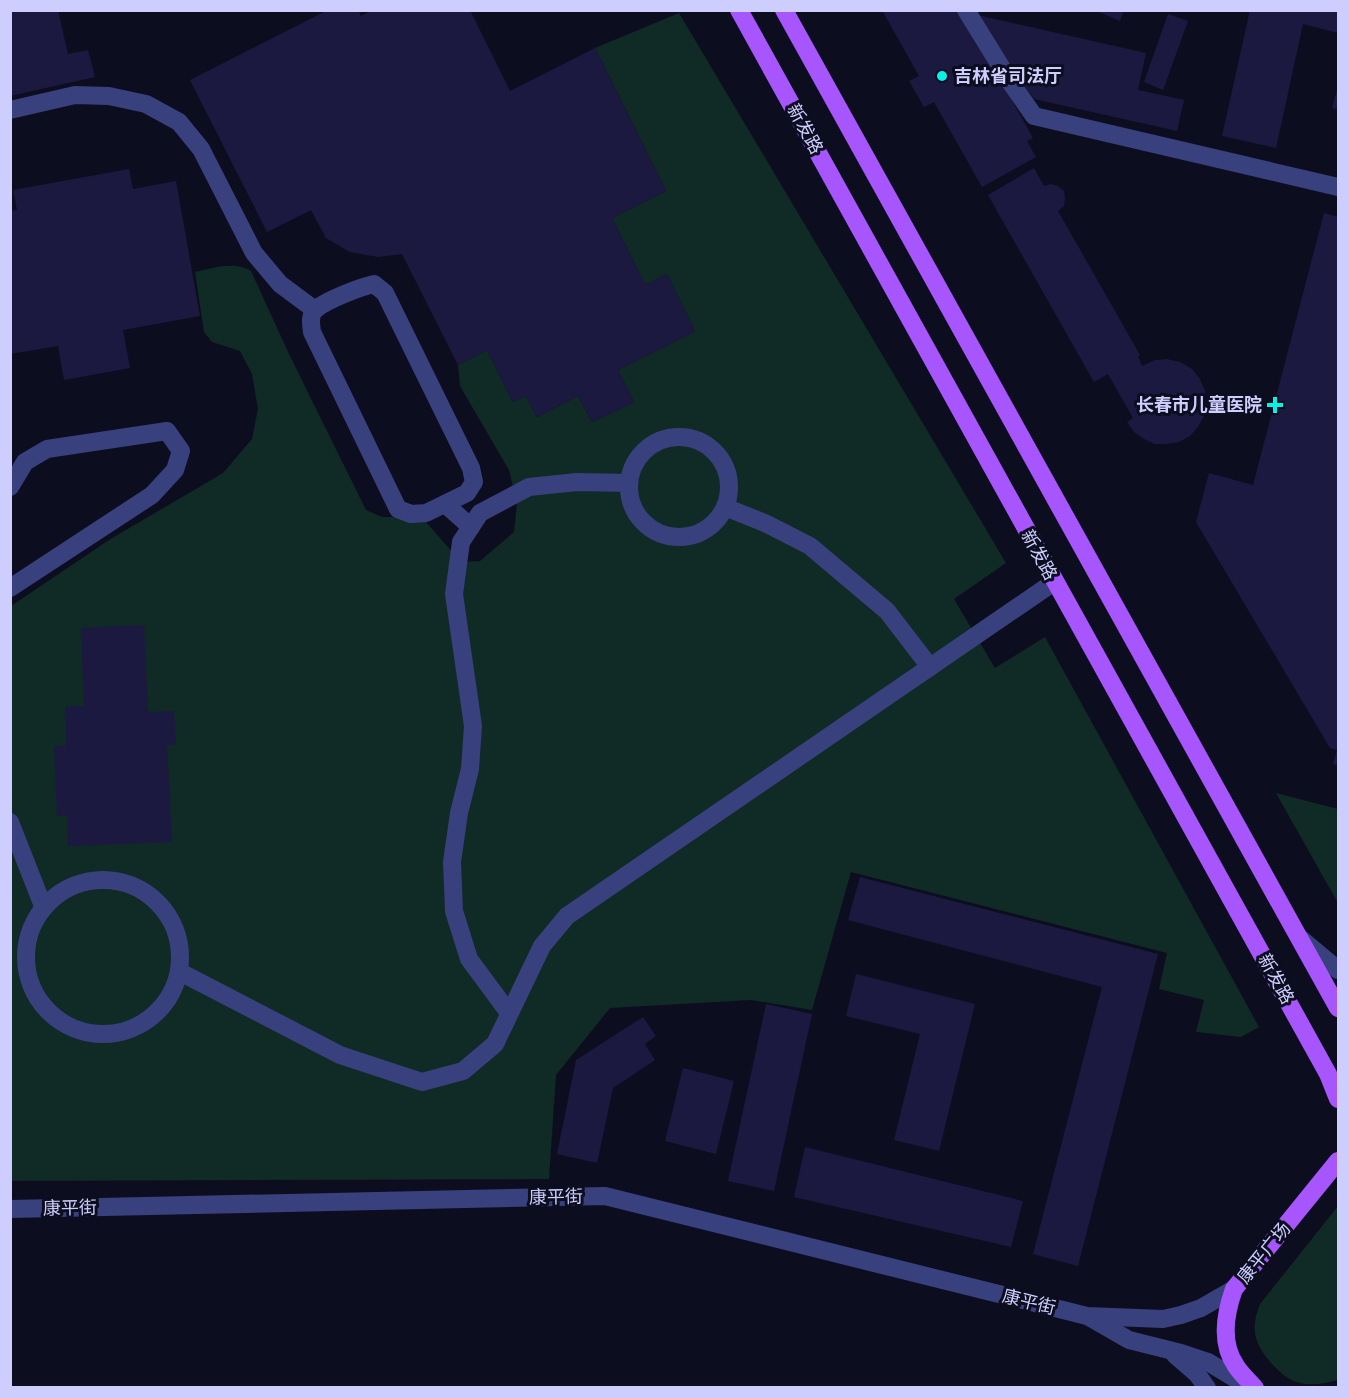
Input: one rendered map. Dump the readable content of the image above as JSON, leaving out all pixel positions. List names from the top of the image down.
{
  "streets": {
    "main road": ["新发路", "康平广场"],
    "street": ["康平街"]
  },
  "places": {
    "other": ["吉林省司法厅"],
    "health": ["长春市儿童医院"]
  }
}
